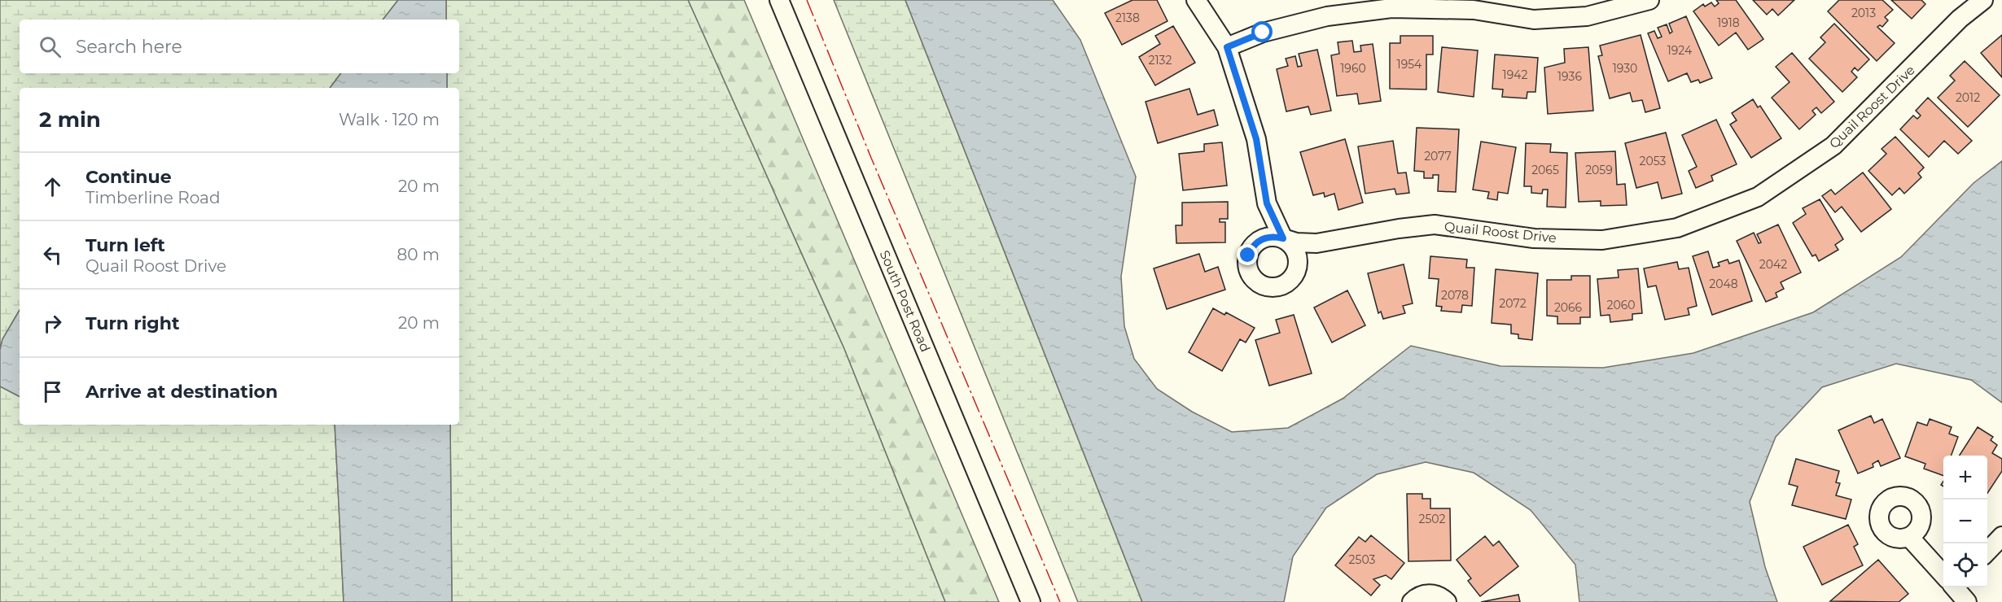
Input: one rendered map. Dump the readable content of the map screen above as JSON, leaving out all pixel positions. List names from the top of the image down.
{
  "streets": {
    "street": ["Quail Roost Drive", "South Post Road"]
  },
  "house_numbers": [
    "2013",
    "2138",
    "1918",
    "1924",
    "2132",
    "1954",
    "1960",
    "1930",
    "1942",
    "1936",
    "2012",
    "2077",
    "2053",
    "2065",
    "2059",
    "2042",
    "2048",
    "2078",
    "2072",
    "2060",
    "2066",
    "2502",
    "2503"
  ],
  "page": {
    "search": "Search here",
    "heading": ["2 min", "Walk · 120 m"],
    "list": [
      ["Continue", "Timberline Road", "20 m"],
      ["Turn left", "Quail Roost Drive", "80 m"],
      ["Turn right", "20 m"],
      "Arrive at destination"
    ],
    "map_buttons": ["+", "−"]
  }
}
